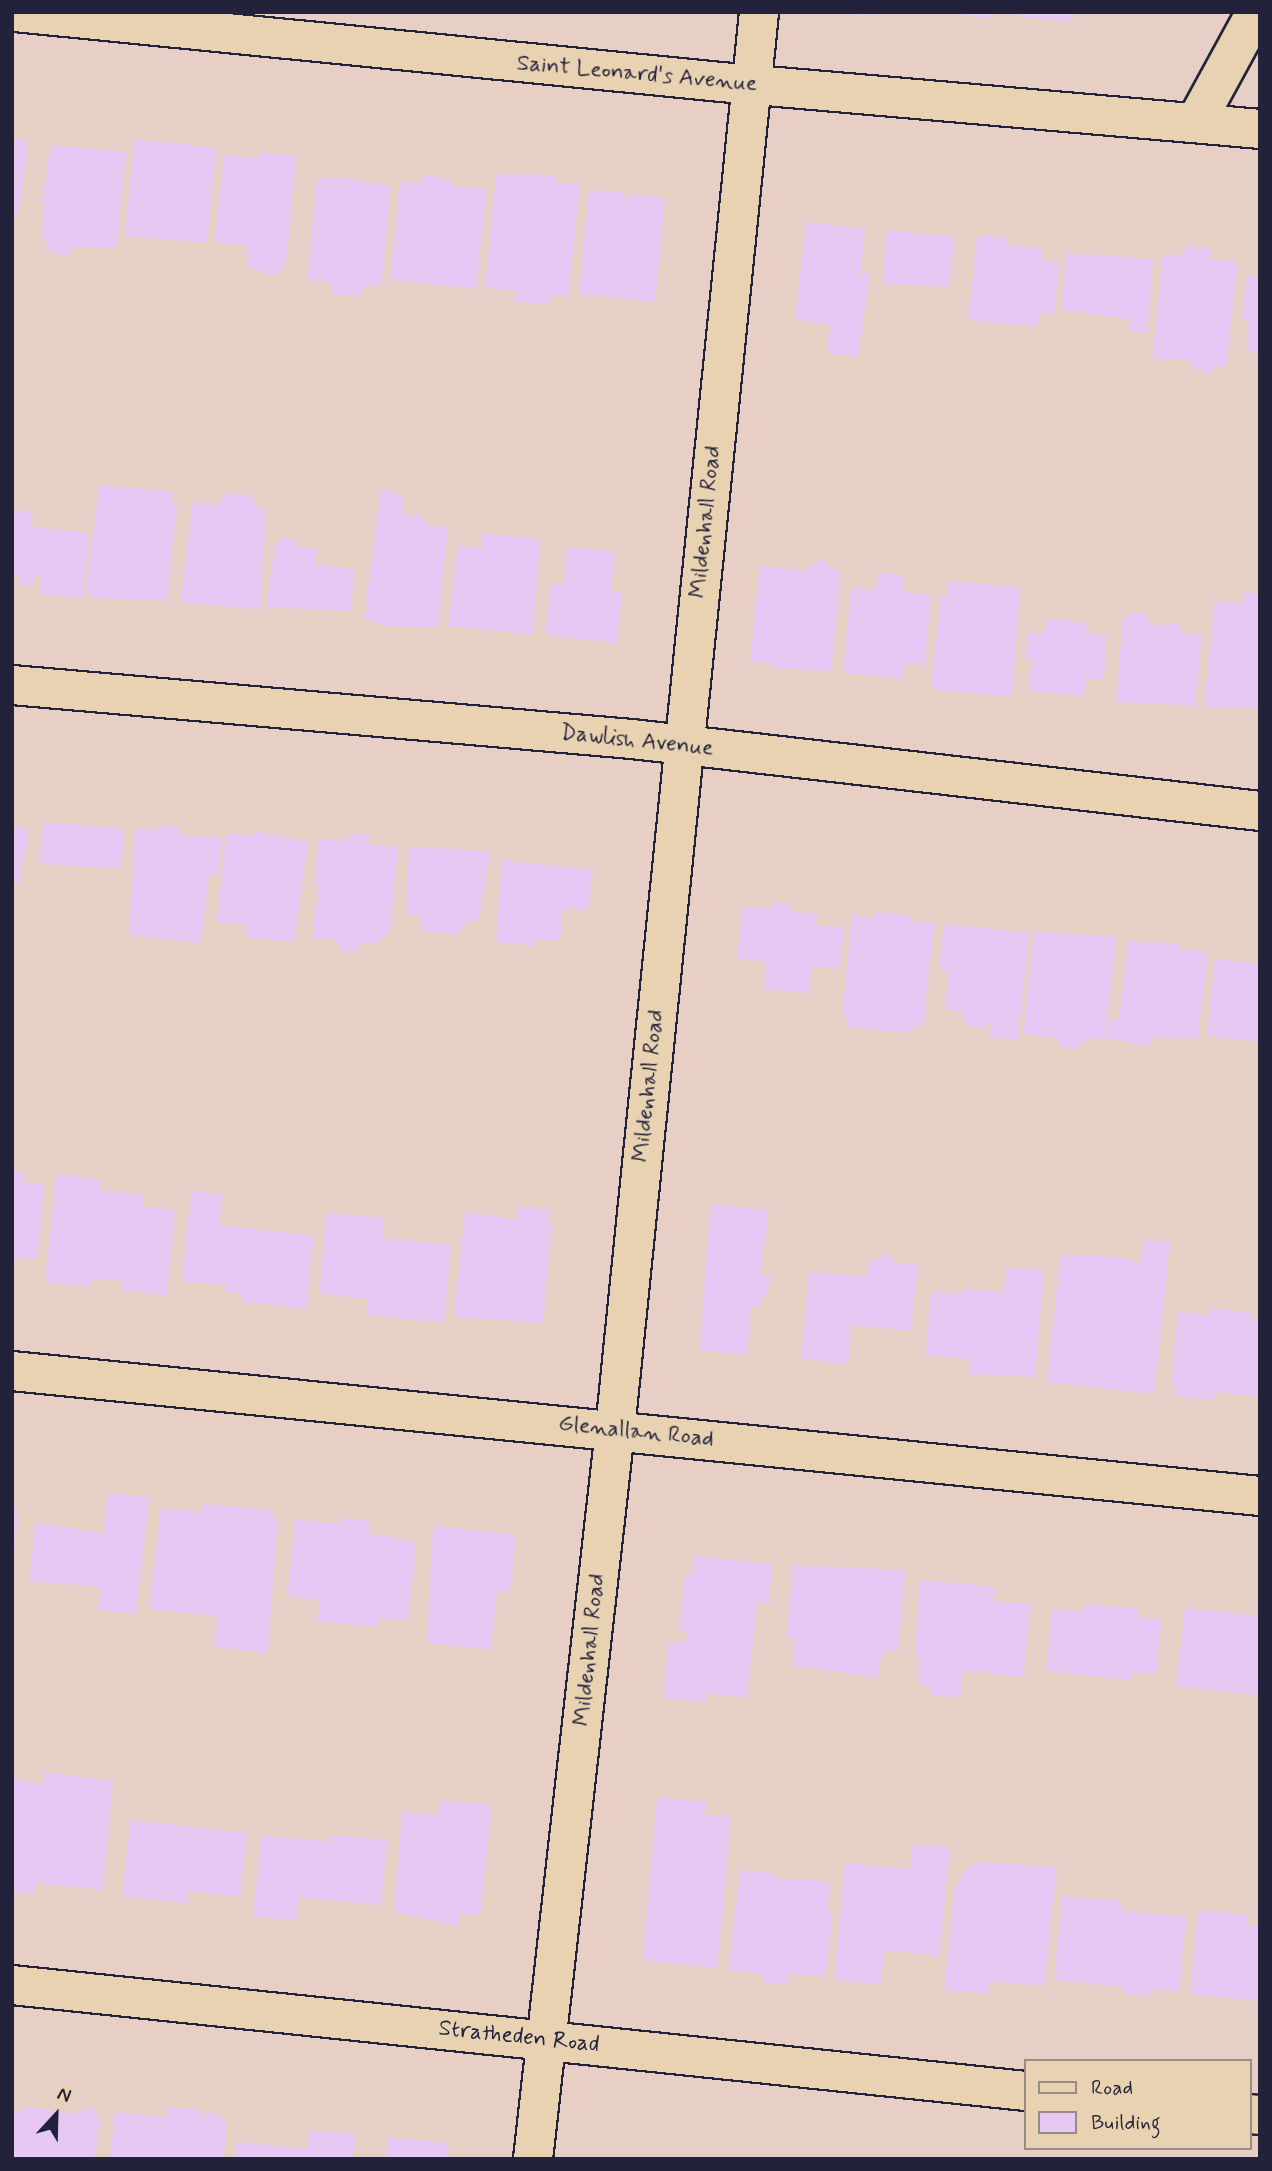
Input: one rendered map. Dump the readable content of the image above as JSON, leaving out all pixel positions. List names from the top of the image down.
{
  "streets": {
    "street": [
      "Saint Leonard's Avenue",
      "Mildenhall Road",
      "Dawlish Avenue",
      "Glenallan Road",
      "Stratheden Road"
    ]
  },
  "crossings": [
    ["Saint Leonard's Avenue", "Mildenhall Road"],
    ["Mildenhall Road", "Dawlish Avenue"],
    ["Mildenhall Road", "Glenallan Road"],
    ["Mildenhall Road", "Stratheden Road"]
  ],
  "legend": ["Road", "Building"],
  "north": "top"
}
